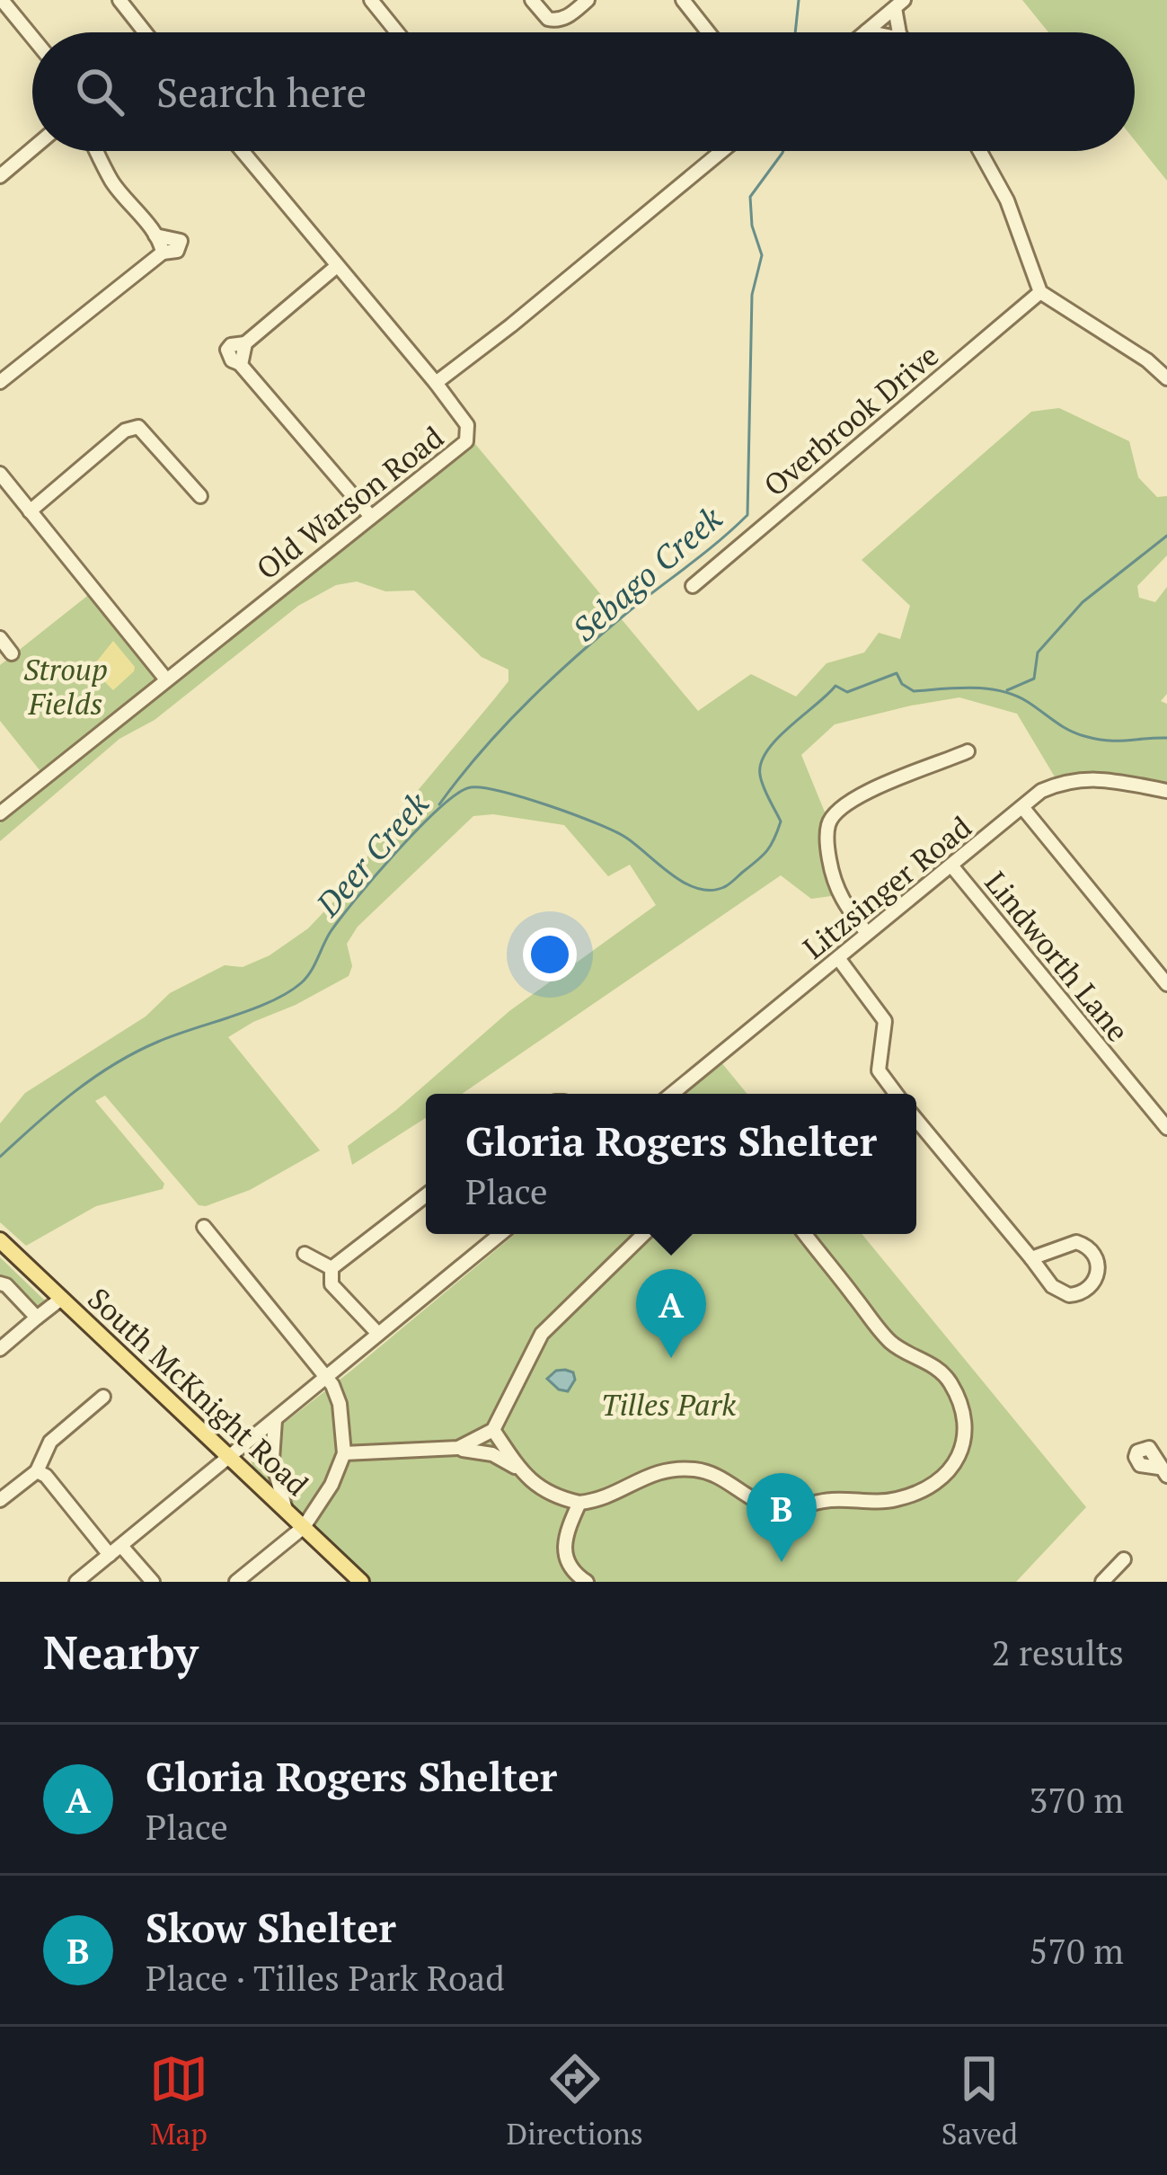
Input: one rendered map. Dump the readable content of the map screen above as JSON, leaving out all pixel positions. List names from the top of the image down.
{
  "streets": {
    "main road": ["South McKnight Road"],
    "street": [
      "Overbrook Drive",
      "Old Warson Road",
      "Litzsinger Road",
      "Lindworth Lane"
    ]
  },
  "crossings": [
    ["Litzsinger Road", "Lindworth Lane"]
  ],
  "water": ["Sebago Creek", "Deer Creek"],
  "parks": ["Stroup Fields", "Tilles Park"],
  "page": {
    "search": "Search here",
    "popup": ["Gloria Rogers Shelter", "Place"],
    "pins": ["A", "B"],
    "heading": ["Nearby", "2 results"],
    "list": [
      {
        "mark": "A",
        "name": "Gloria Rogers Shelter",
        "note": "Place",
        "value": "370 m"
      },
      {
        "mark": "B",
        "name": "Skow Shelter",
        "note": "Place · Tilles Park Road",
        "value": "570 m"
      }
    ],
    "nav": ["Map", "Directions", "Saved"]
  }
}
